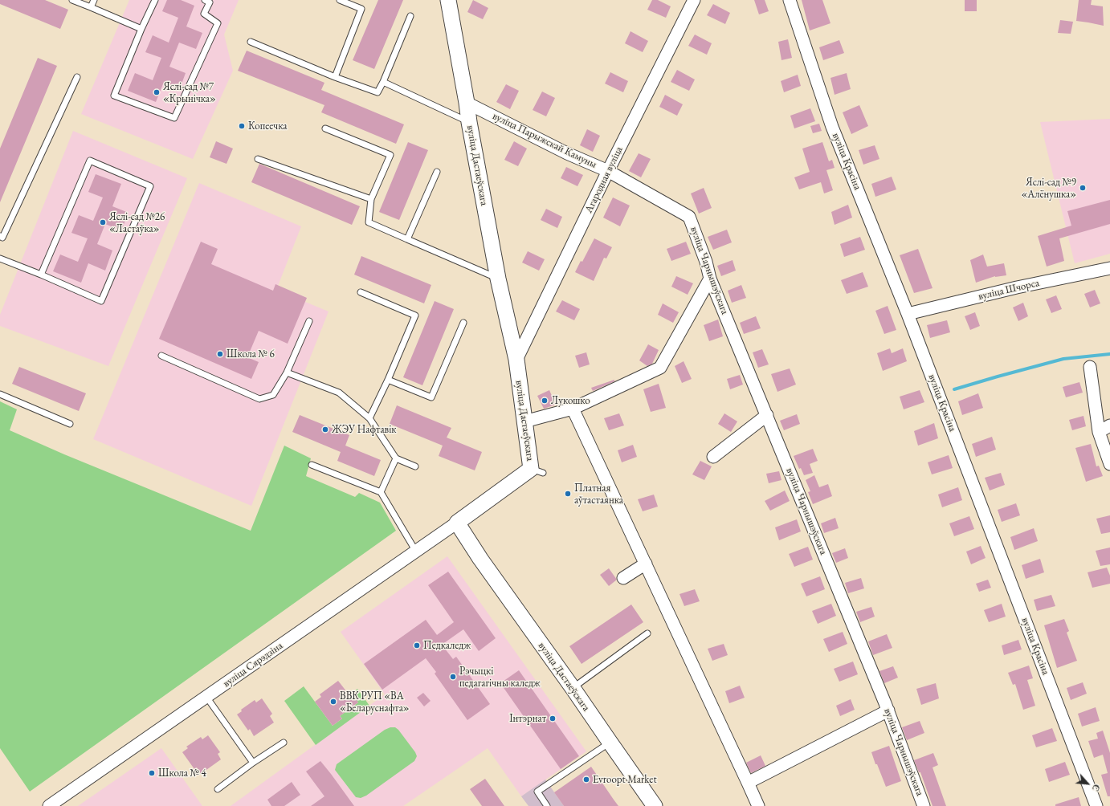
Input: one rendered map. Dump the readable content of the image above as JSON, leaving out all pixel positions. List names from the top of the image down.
{
  "streets": {
    "street": [
      "вуліца Парыжскай Камуны",
      "вуліца Красіна",
      "вуліца Дастаеўскага",
      "Агародная вуліца",
      "вуліца Чарнышэўскага",
      "вуліца Шчорса",
      "вуліца Сярэдзіна"
    ]
  },
  "crossings": [
    ["вуліца Парыжскай Камуны", "вуліца Дастаеўскага"],
    ["вуліца Парыжскай Камуны", "Агародная вуліца"],
    ["вуліца Парыжскай Камуны", "вуліца Чарнышэўскага"],
    ["вуліца Красіна", "вуліца Шчорса"],
    ["вуліца Дастаеўскага", "Агародная вуліца"],
    ["вуліца Дастаеўскага", "вуліца Сярэдзіна"]
  ],
  "places": [
    "Яслі-сад №7 «Крынічка»",
    "Копеечка",
    "Яслі-сад №9 «Алёнушка»",
    "Яслі-сад №26 «Ластаўка»",
    "Школа № 6",
    "Лукошко",
    "ЖЭУ Нафтавік",
    "Платная аўтастаянка",
    "Педкаледж",
    "Рэчыцкі педагагічны каледж",
    "ВВК РУП «ВА «Беларуснафта»",
    "Інтэрнат",
    "Школа № 4",
    "Evroopt Market"
  ],
  "north": "bottom right"
}
